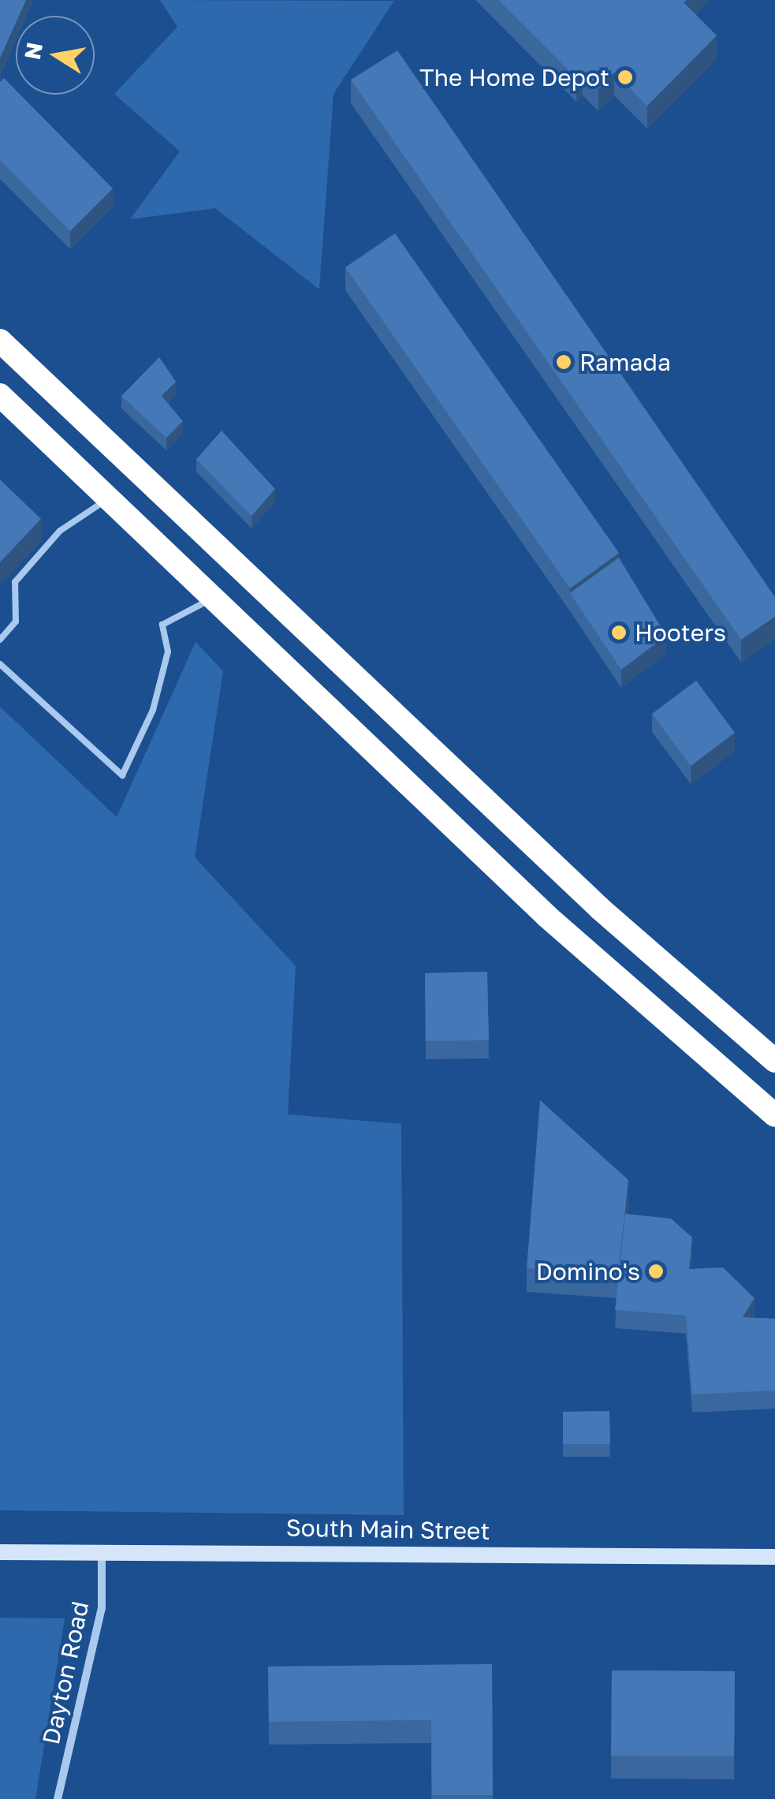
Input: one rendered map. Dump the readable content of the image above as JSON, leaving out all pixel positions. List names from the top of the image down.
{
  "streets": {
    "street": ["South Main Street", "Dayton Road"]
  },
  "crossings": [
    ["South Main Street", "Dayton Road"]
  ],
  "places": [
    "The Home Depot",
    "Ramada",
    "Hooters",
    "Domino's"
  ],
  "north": "left"
}
